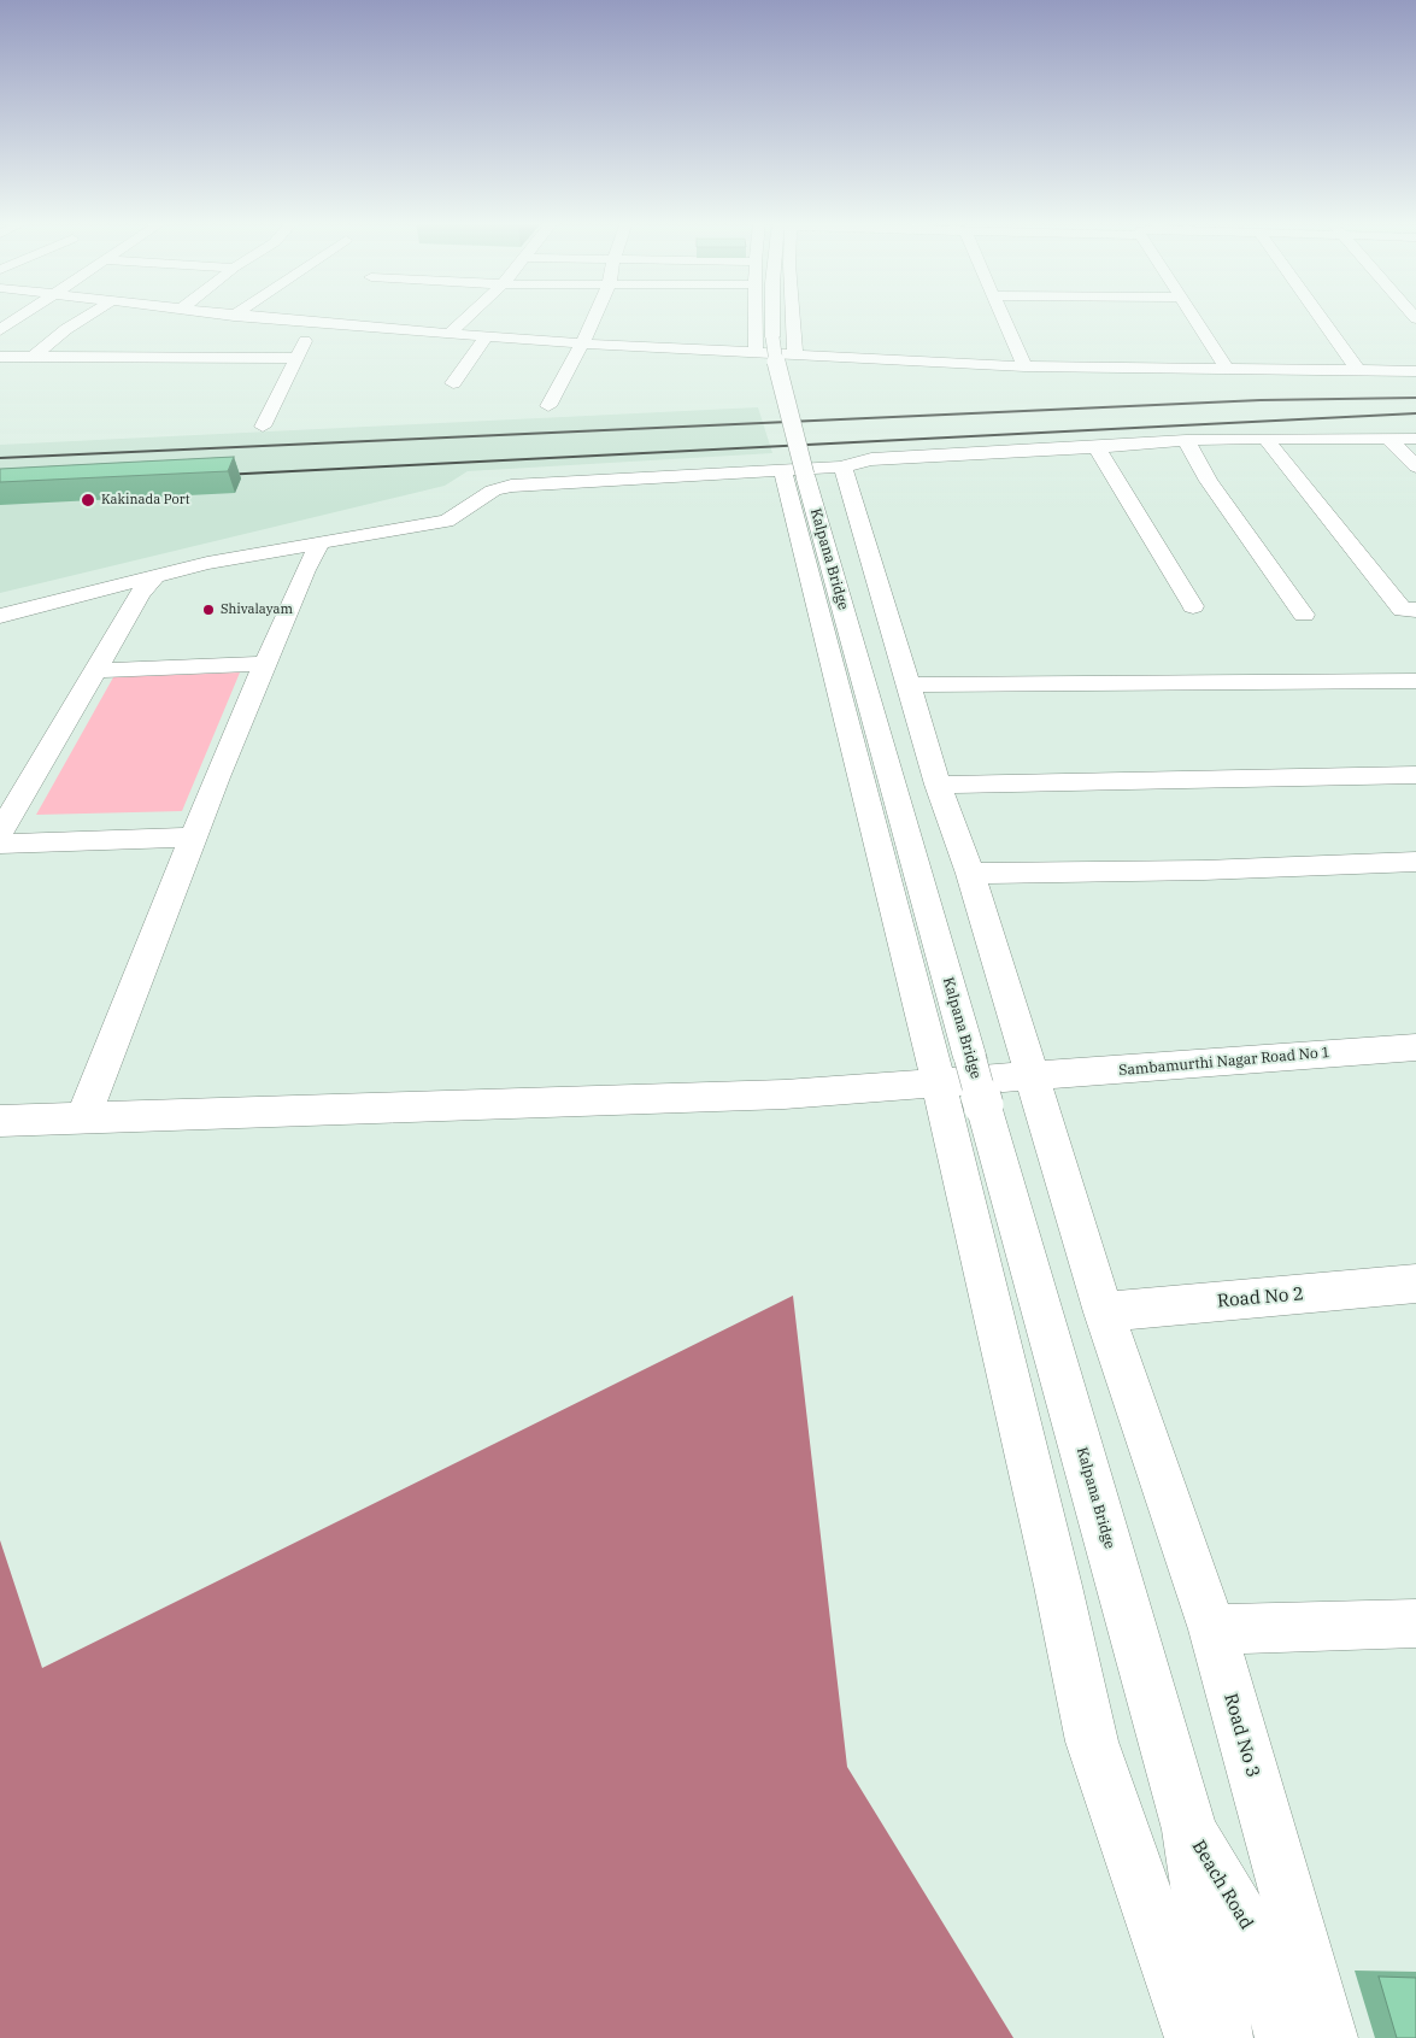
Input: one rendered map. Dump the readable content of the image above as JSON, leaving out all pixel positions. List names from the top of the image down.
{
  "streets": {
    "street": [
      "Kalpana Bridge",
      "Sambamurthi Nagar Road No 1",
      "Road No 2",
      "Road No 3",
      "Beach Road"
    ]
  },
  "crossings": [
    ["Kalpana Bridge", "Beach Road"],
    ["Sambamurthi Nagar Road No 1", "Road No 3"],
    ["Road No 2", "Road No 3"]
  ],
  "places": ["Kakinada Port", "Shivalayam"]
}
